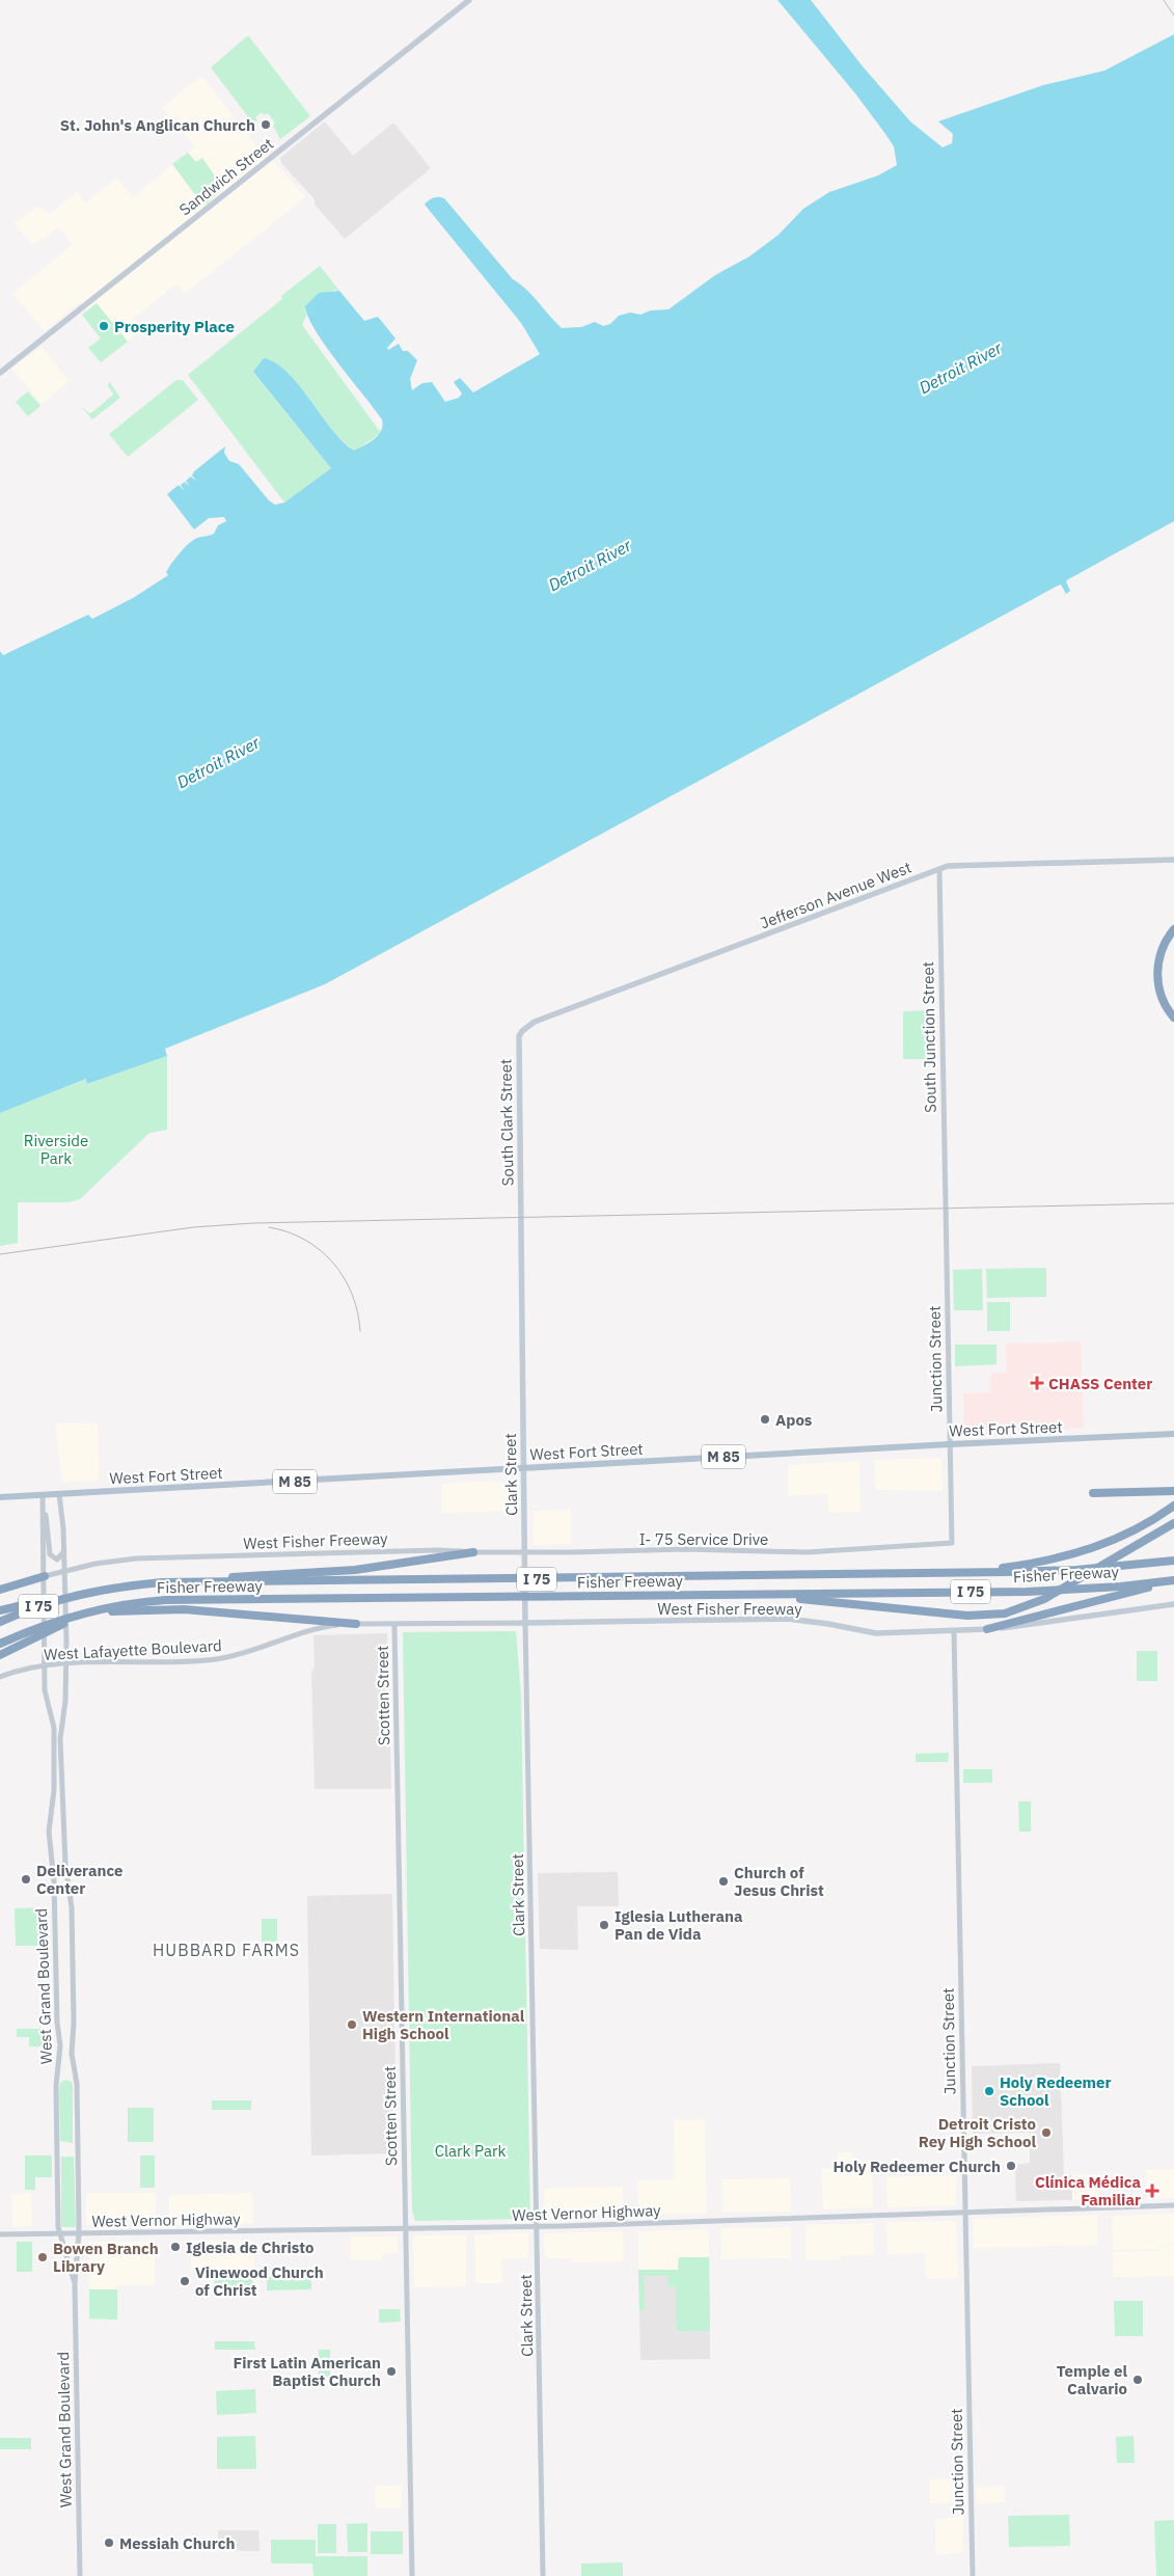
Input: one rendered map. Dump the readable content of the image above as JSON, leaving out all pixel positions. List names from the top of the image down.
{
  "streets": {
    "highway": ["Fisher Freeway", "I 75"],
    "main road": [
      "Sandwich Street",
      "Jefferson Avenue West",
      "South Clark Street",
      "West Fort Street",
      "M 85",
      "Clark Street",
      "West Fisher Freeway"
    ],
    "street": [
      "South Junction Street",
      "Junction Street",
      "I- 75 Service Drive",
      "West Lafayette Boulevard",
      "Scotten Street",
      "West Grand Boulevard",
      "West Vernor Highway"
    ]
  },
  "crossings": [
    ["Jefferson Avenue West", "South Junction Street"],
    ["Jefferson Avenue West", "South Clark Street"],
    ["South Junction Street", "Junction Street"],
    ["South Clark Street", "Clark Street"],
    ["Junction Street", "West Fort Street"],
    ["Junction Street", "I- 75 Service Drive"],
    ["Junction Street", "West Fisher Freeway"],
    ["Junction Street", "West Vernor Highway"],
    ["West Fort Street", "Clark Street"],
    ["West Fort Street", "West Grand Boulevard"],
    ["Clark Street", "West Fisher Freeway"],
    ["Clark Street", "West Vernor Highway"],
    ["I- 75 Service Drive", "West Fisher Freeway"],
    ["West Fisher Freeway", "West Lafayette Boulevard"],
    ["West Fisher Freeway", "Scotten Street"],
    ["West Fisher Freeway", "West Grand Boulevard"],
    ["West Lafayette Boulevard", "West Grand Boulevard"],
    ["Scotten Street", "West Vernor Highway"],
    ["West Grand Boulevard", "West Vernor Highway"]
  ],
  "districts": ["HUBBARD FARMS"],
  "water": ["Detroit River"],
  "parks": ["Riverside Park", "Clark Park"],
  "places": {
    "other": [
      "St. John's Anglican Church",
      "Prosperity Place",
      "Apos",
      "Deliverance Center",
      "Church of Jesus Christ",
      "Iglesia Lutherana Pan de Vida",
      "Western International High School",
      "Holy Redeemer School",
      "Detroit Cristo Rey High School",
      "Holy Redeemer Church",
      "Iglesia de Christo",
      "Bowen Branch Library",
      "Vinewood Church of Christ",
      "First Latin American Baptist Church",
      "Temple el Calvario",
      "Messiah Church"
    ],
    "health": ["CHASS Center", "Clínica Médica Familiar"]
  }
}
